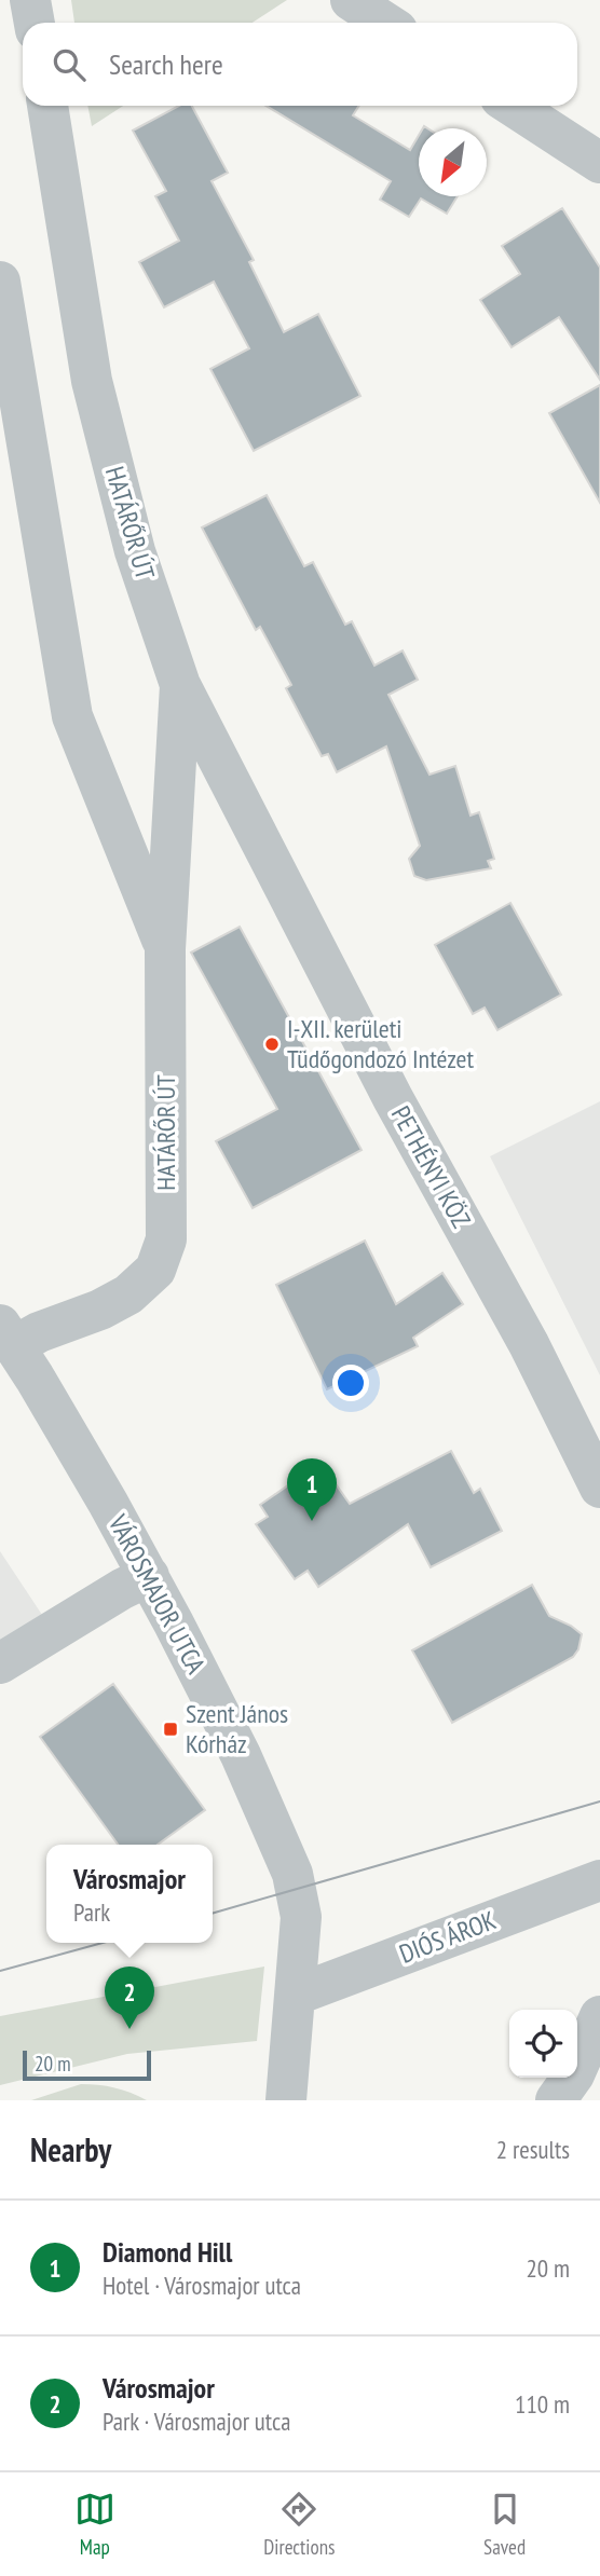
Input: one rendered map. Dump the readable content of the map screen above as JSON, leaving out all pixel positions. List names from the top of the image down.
{
  "streets": {
    "street": [
      "HATÁRŐR ÚT",
      "PETHÉNYI KÖZ",
      "VÁROSMAJOR UTCA",
      "DIÓS ÁROK"
    ]
  },
  "crossings": [
    ["HATÁRŐR ÚT", "PETHÉNYI KÖZ"],
    ["HATÁRŐR ÚT", "VÁROSMAJOR UTCA"],
    ["VÁROSMAJOR UTCA", "DIÓS ÁROK"]
  ],
  "places": {
    "other": ["I-XII. kerületi Tüdőgondozó Intézet"],
    "transit": ["Szent János Kórház"]
  },
  "scale_bar": "20 m",
  "north": "bottom left",
  "page": {
    "search": "Search here",
    "pins": ["1", "2"],
    "popup": ["Városmajor", "Park"],
    "scale": "20 m",
    "heading": ["Nearby", "2 results"],
    "list": [
      {
        "mark": "1",
        "name": "Diamond Hill",
        "note": "Hotel · Városmajor utca",
        "value": "20 m"
      },
      {
        "mark": "2",
        "name": "Városmajor",
        "note": "Park · Városmajor utca",
        "value": "110 m"
      }
    ],
    "nav": ["Map", "Directions", "Saved"]
  }
}
